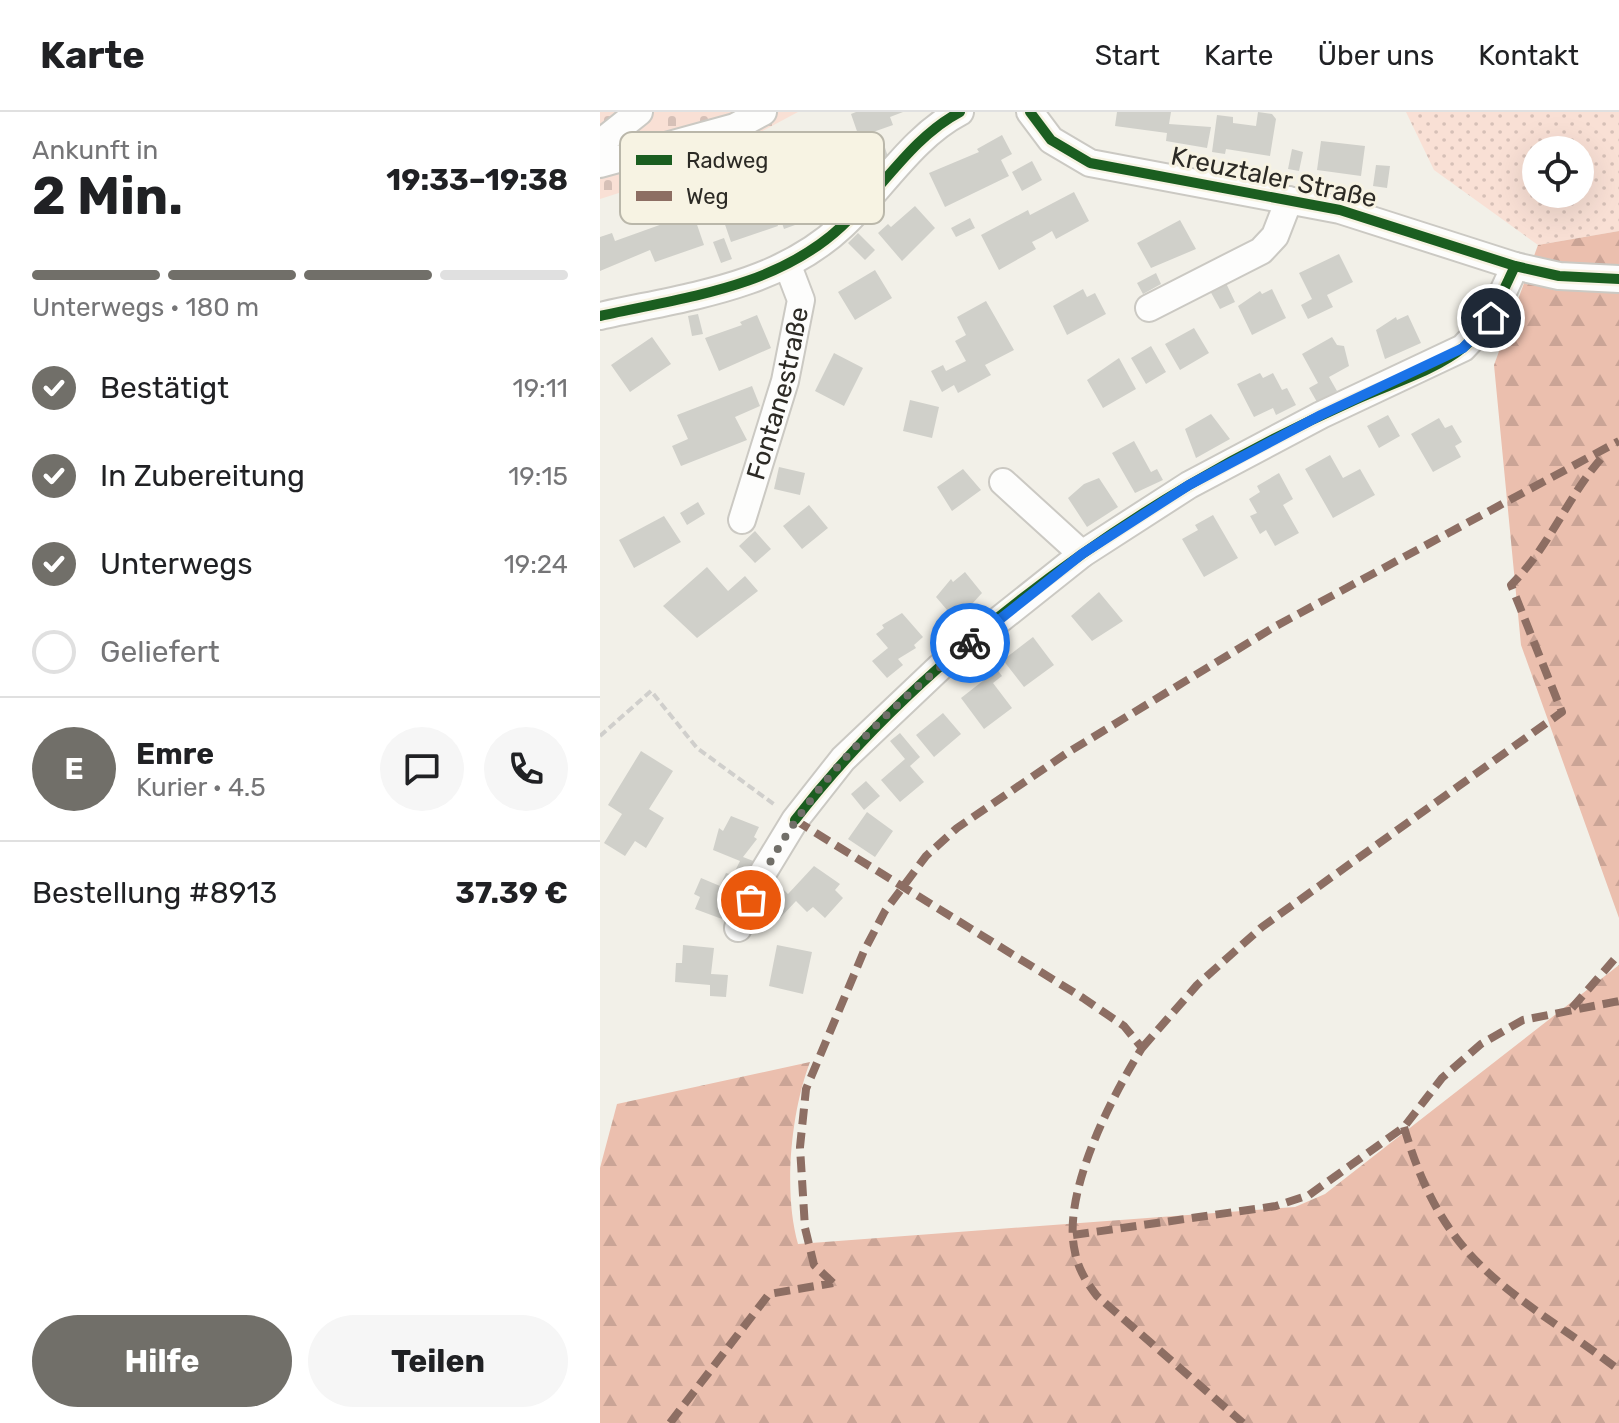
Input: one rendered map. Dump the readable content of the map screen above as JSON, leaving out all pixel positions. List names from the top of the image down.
{
  "streets": {
    "street": ["Kreuztaler Straße", "Fontanestraße"]
  },
  "legend": ["Radweg", "Weg"],
  "page": {
    "header": "Karte",
    "nav": [
      "Start",
      "Karte",
      "Über uns",
      "Kontakt"
    ],
    "heading": ["2 Min.", "Ankunft in", "19:33–19:38"],
    "panel": [
      "Emre",
      "Kurier · 4.5",
      "Bestellung #8913",
      "37.39 €"
    ],
    "bar": "Unterwegs · 180 m",
    "list": [
      ["Bestätigt", "19:11"],
      ["In Zubereitung", "19:15"],
      ["Unterwegs", "19:24"],
      "Geliefert"
    ],
    "round": "E",
    "buttons": ["Hilfe", "Teilen"]
  }
}
